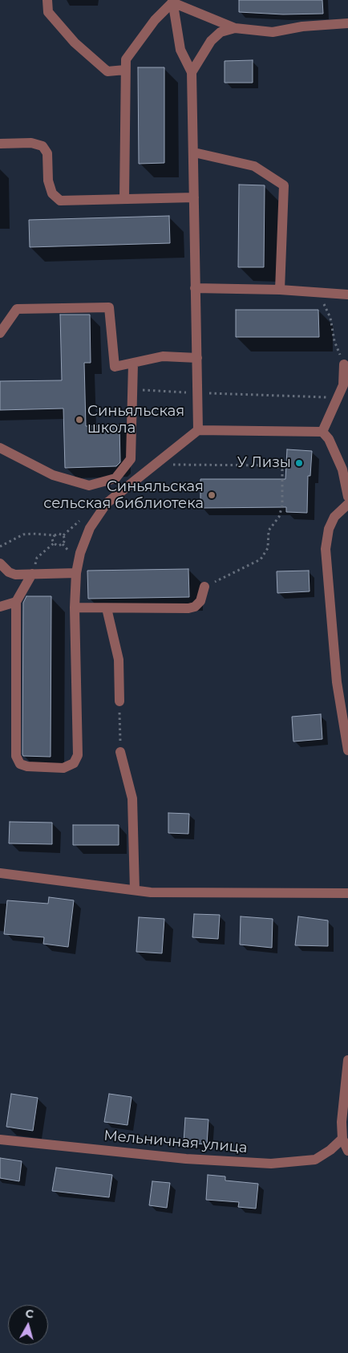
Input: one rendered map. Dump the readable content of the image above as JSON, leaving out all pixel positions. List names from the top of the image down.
{
  "streets": {
    "street": ["Мельничная улица"]
  },
  "places": ["Синьяльская школа", "У Лизы", "Синьяльская сельская библиотека"],
  "north": "top"
}
